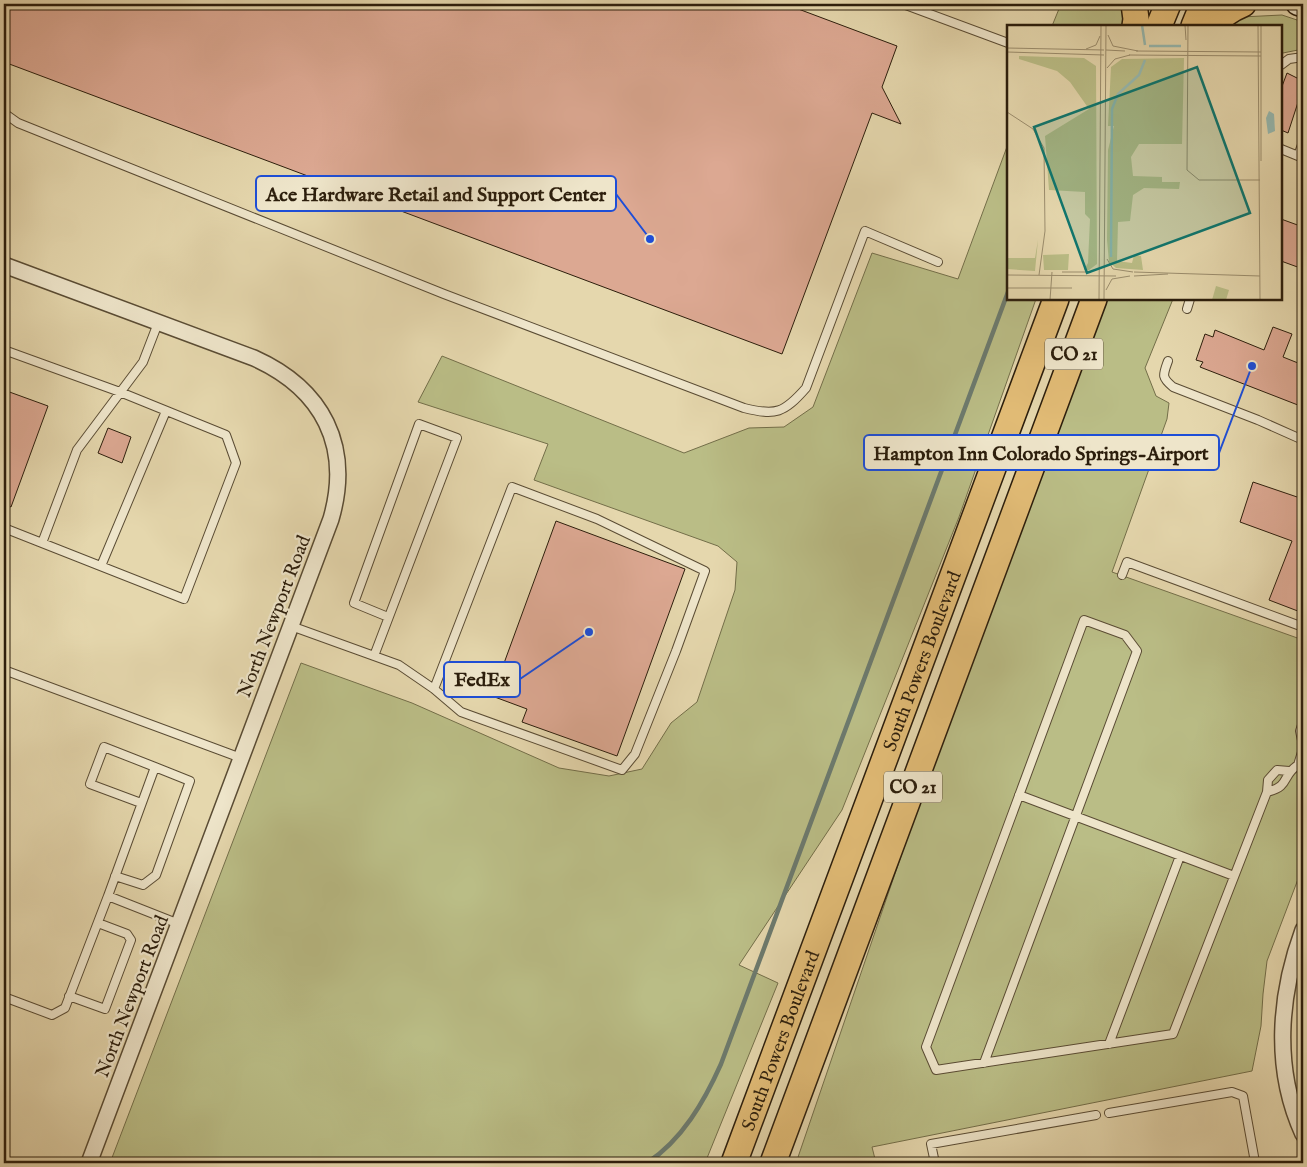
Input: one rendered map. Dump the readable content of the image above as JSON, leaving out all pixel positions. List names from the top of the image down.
{
  "streets": {
    "highway": ["CO 21", "South Powers Boulevard"],
    "street": ["North Newport Road"]
  },
  "places": ["Ace Hardware Retail and Support Center", "Hampton Inn Colorado Springs-Airport", "FedEx"]
}
